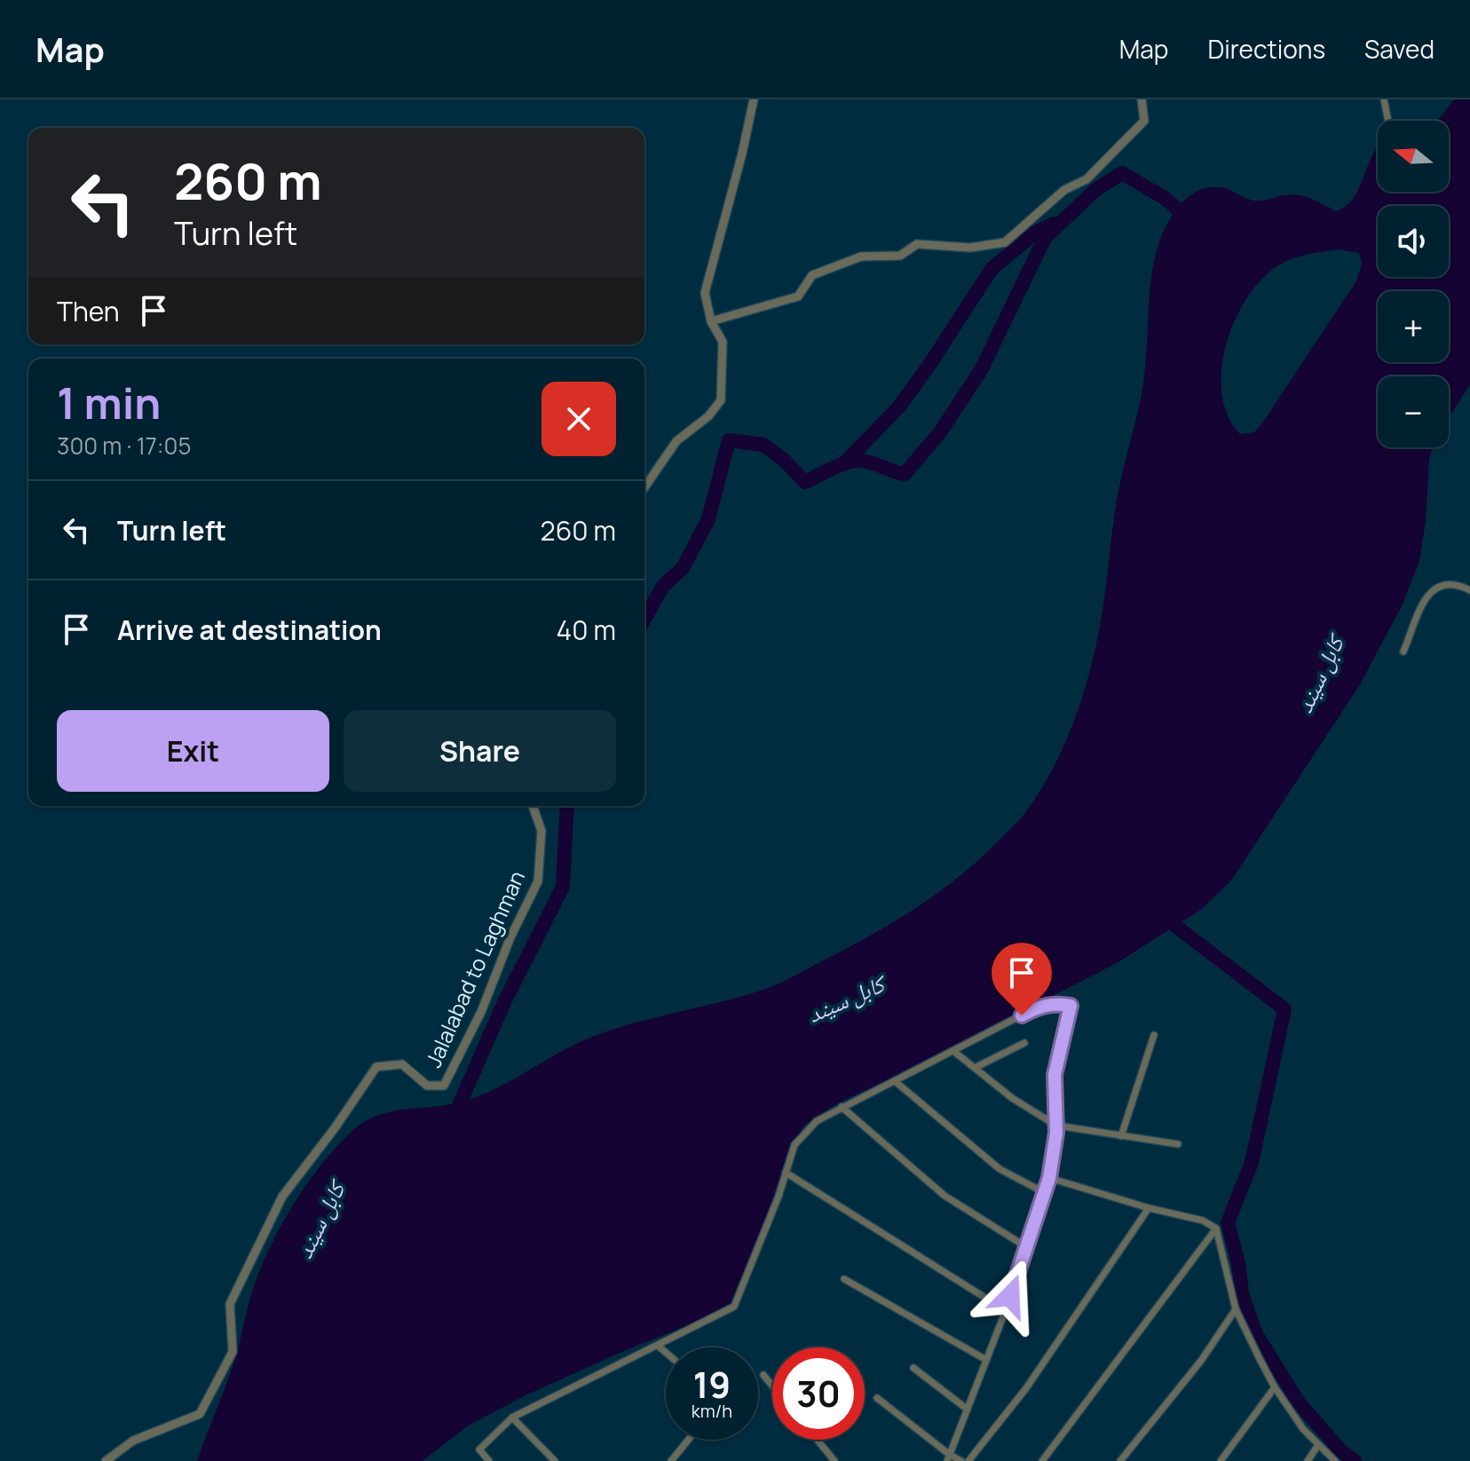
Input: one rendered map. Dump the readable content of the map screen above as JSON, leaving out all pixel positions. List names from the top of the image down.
{
  "streets": {
    "street": ["Jalalabad to Laghman"]
  },
  "water": ["کابل سيند"],
  "north": "left",
  "page": {
    "header": "Map",
    "nav": ["Map", "Directions", "Saved"],
    "map_buttons": ["+", "−"],
    "turn": ["260 m", "Turn left"],
    "then": "Then",
    "heading": ["1 min", "300 m · 17:05"],
    "list": [
      {
        "name": "Turn left",
        "value": "260 m"
      },
      {
        "name": "Arrive at destination",
        "value": "40 m"
      }
    ],
    "buttons": ["Exit", "Share"],
    "speed": "19 km/h",
    "limit": "30"
  }
}
